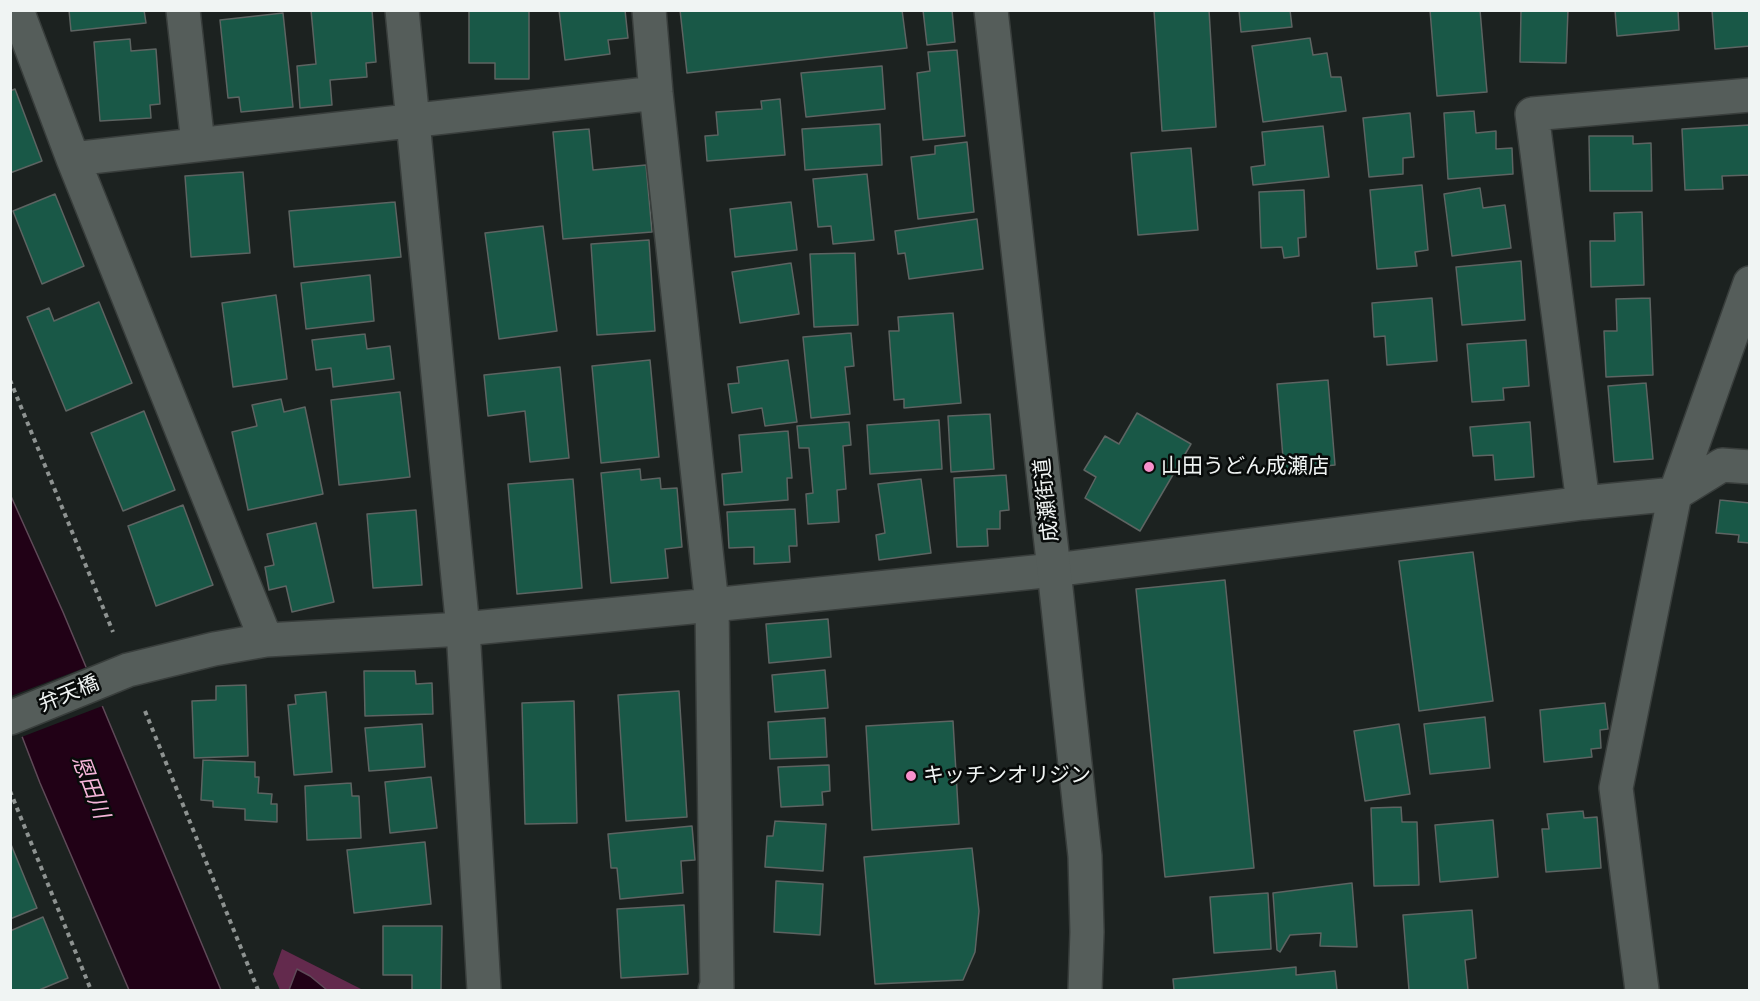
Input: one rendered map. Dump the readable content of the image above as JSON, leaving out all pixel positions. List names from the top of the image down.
{
  "streets": {
    "street": ["成瀬街道", "弁天橋"]
  },
  "crossings": [
    ["成瀬街道", "弁天橋"]
  ],
  "water": ["恩田川"],
  "places": ["山田うどん成瀬店", "キッチンオリジン"]
}
